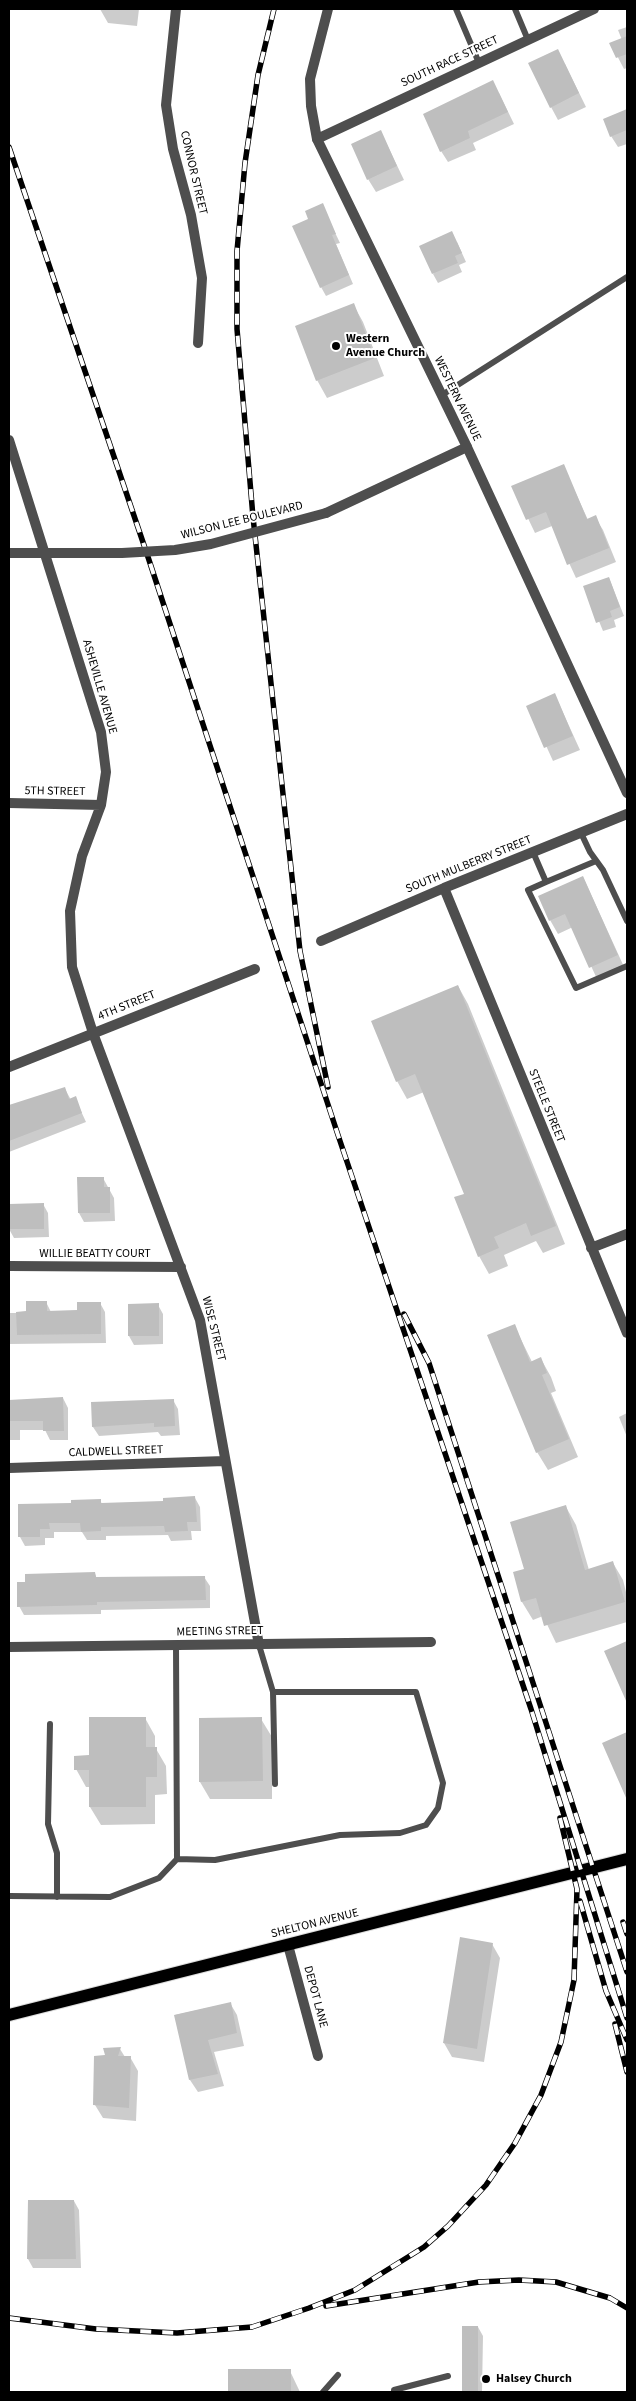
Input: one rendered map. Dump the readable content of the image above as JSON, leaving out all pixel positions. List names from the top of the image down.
{
  "streets": {
    "main road": ["SHELTON AVENUE"],
    "street": [
      "SOUTH RACE STREET",
      "CONNOR STREET",
      "WESTERN AVENUE",
      "WILSON LEE BOULEVARD",
      "ASHEVILLE AVENUE",
      "5TH STREET",
      "SOUTH MULBERRY STREET",
      "4TH STREET",
      "STEELE STREET",
      "WILLIE BEATTY COURT",
      "WISE STREET",
      "CALDWELL STREET",
      "MEETING STREET",
      "DEPOT LANE"
    ]
  },
  "crossings": [
    ["SOUTH RACE STREET", "WESTERN AVENUE"],
    ["WESTERN AVENUE", "WILSON LEE BOULEVARD"],
    ["ASHEVILLE AVENUE", "5TH STREET"],
    ["ASHEVILLE AVENUE", "4TH STREET"],
    ["ASHEVILLE AVENUE", "WISE STREET"],
    ["SOUTH MULBERRY STREET", "STEELE STREET"],
    ["4TH STREET", "WISE STREET"],
    ["WILLIE BEATTY COURT", "WISE STREET"],
    ["WISE STREET", "CALDWELL STREET"],
    ["WISE STREET", "MEETING STREET"],
    ["SHELTON AVENUE", "DEPOT LANE"]
  ],
  "places": ["Western Avenue Church", "Halsey Church"]
}
